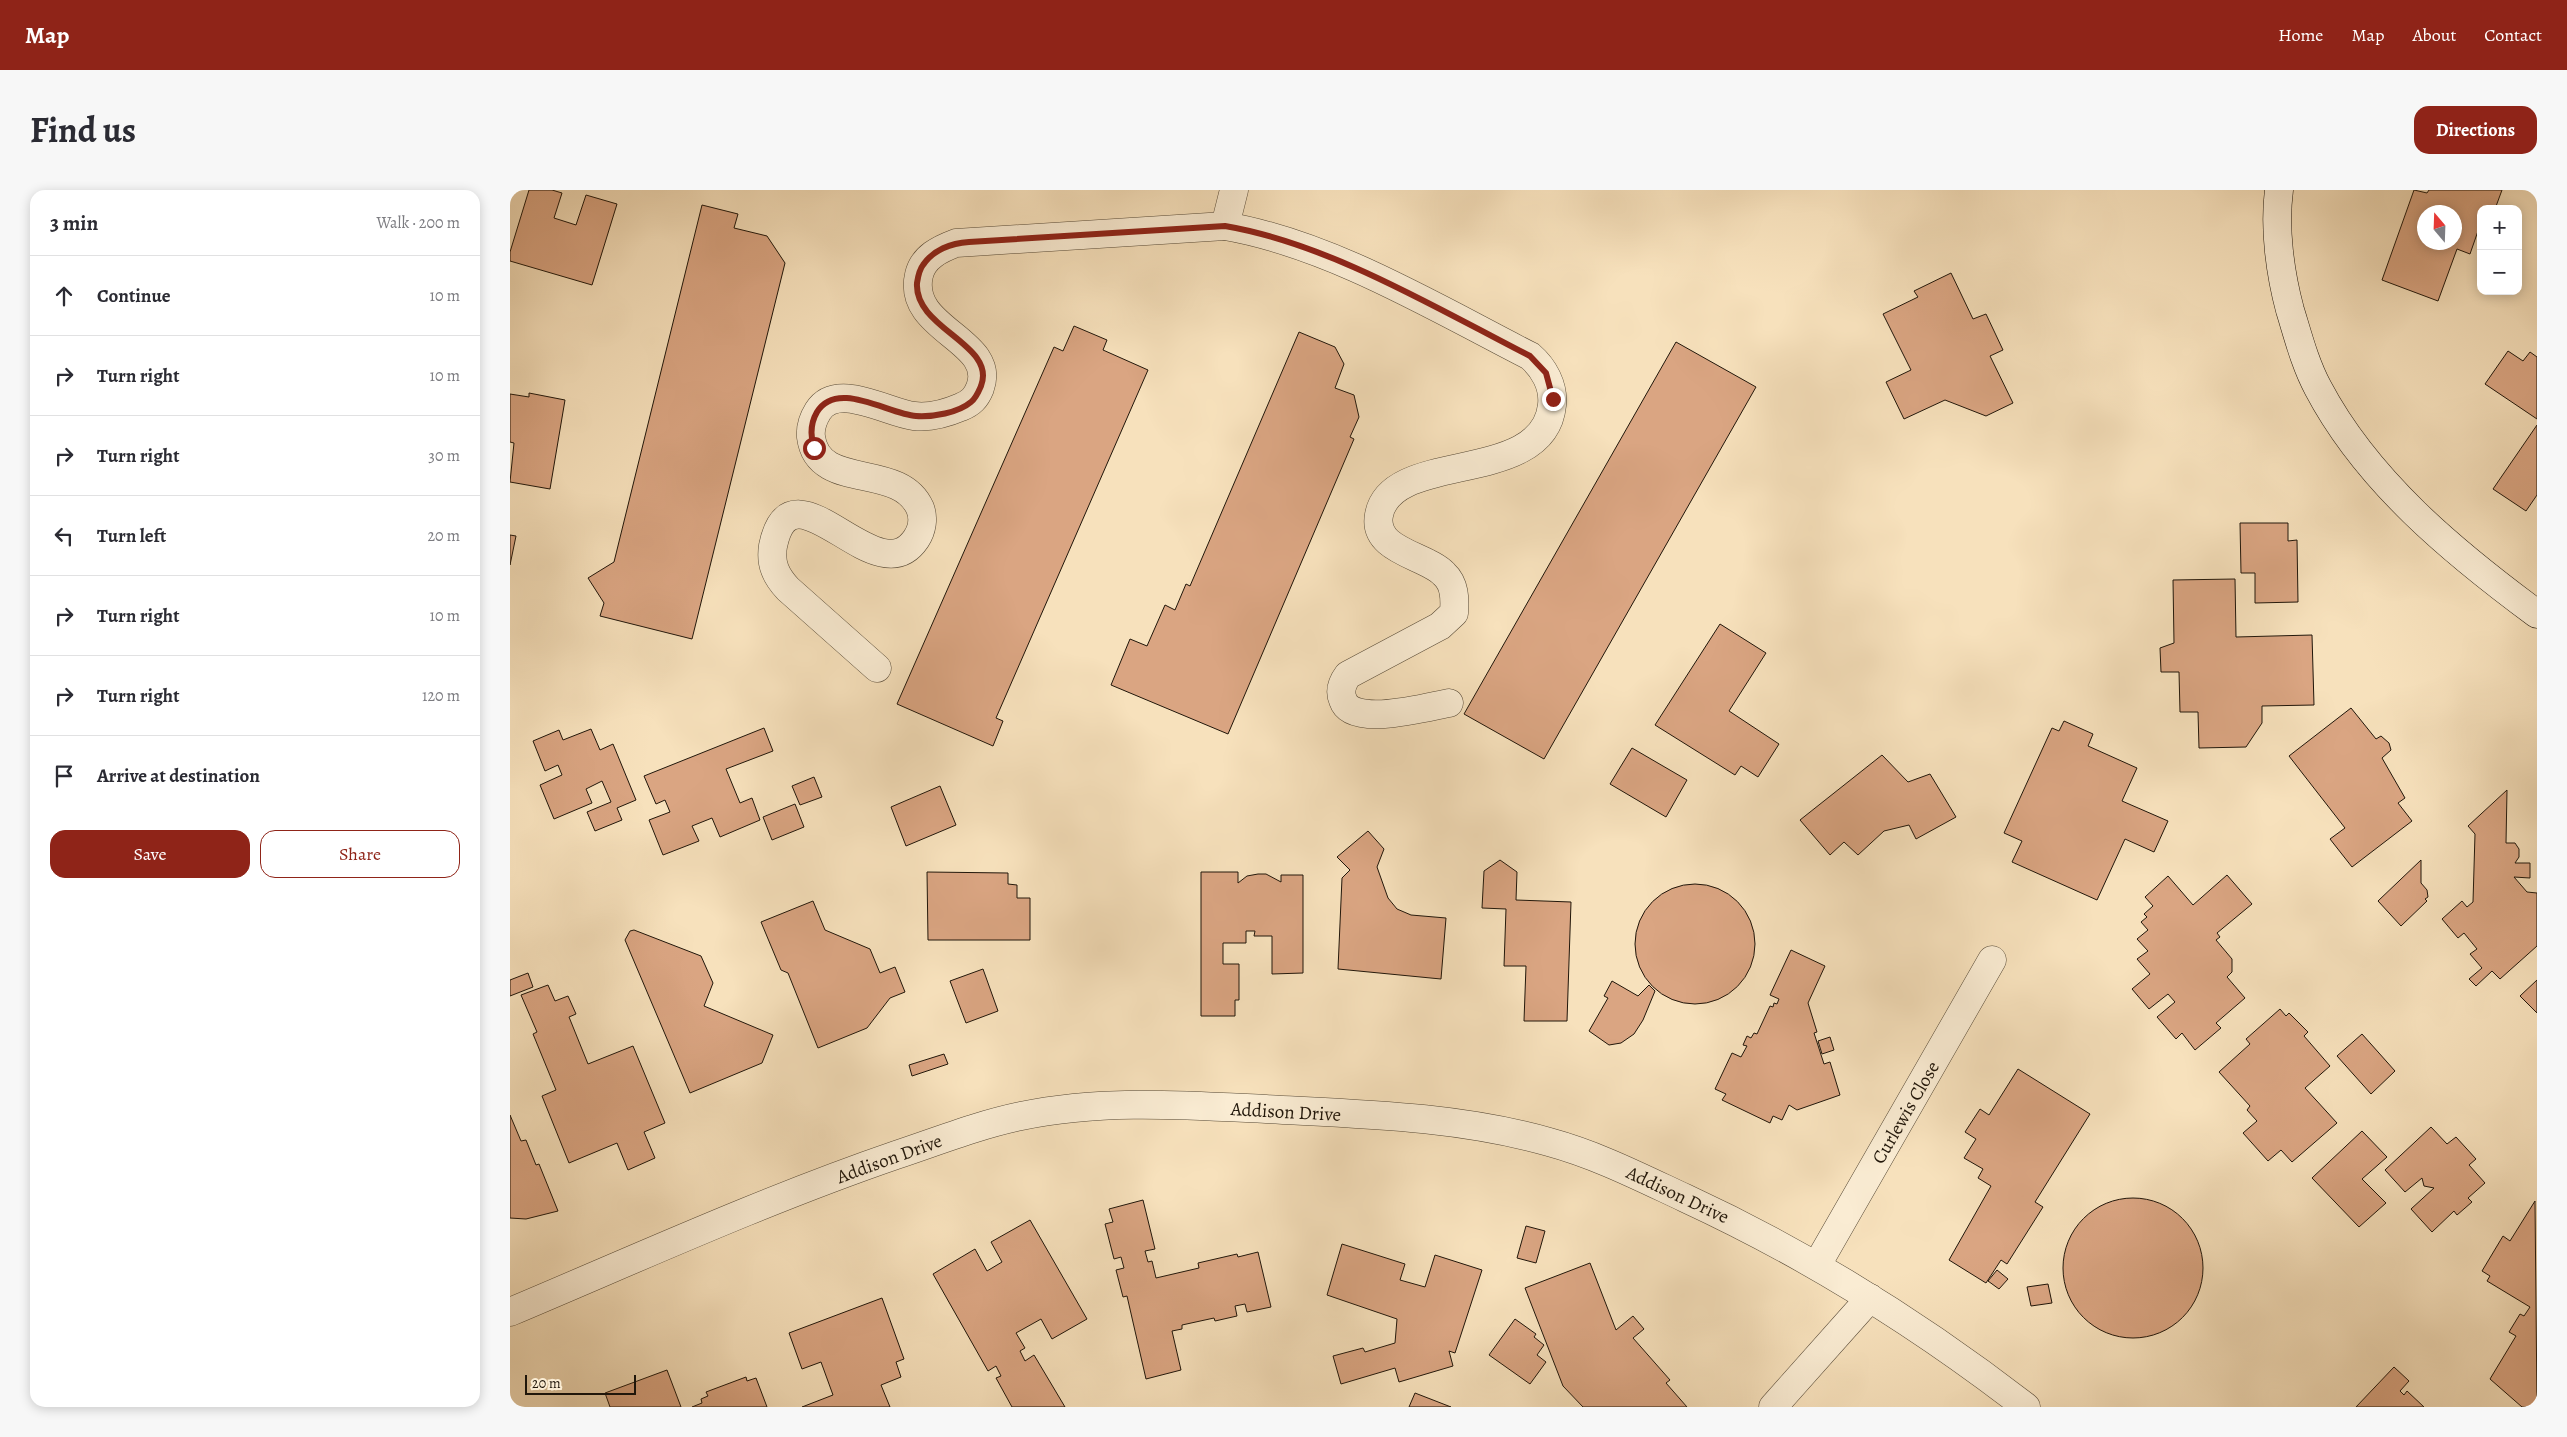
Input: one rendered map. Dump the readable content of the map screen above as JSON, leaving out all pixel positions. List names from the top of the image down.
{
  "streets": {
    "street": ["Addison Drive", "Curlewis Close"]
  },
  "crossings": [
    ["Addison Drive", "Curlewis Close"]
  ],
  "scale_bar": "20 m",
  "north": "top",
  "page": {
    "header": "Map",
    "nav": [
      "Home",
      "Map",
      "About",
      "Contact"
    ],
    "title": "Find us",
    "buttons": [
      "Directions",
      ["Save", "Share"]
    ],
    "heading": ["3 min", "Walk · 200 m"],
    "map_buttons": ["+", "−"],
    "list": [
      ["Continue", "10 m"],
      ["Turn right", "10 m"],
      ["Turn right", "30 m"],
      ["Turn left", "20 m"],
      ["Turn right", "10 m"],
      ["Turn right", "120 m"],
      "Arrive at destination"
    ],
    "scale": "20 m"
  }
}
